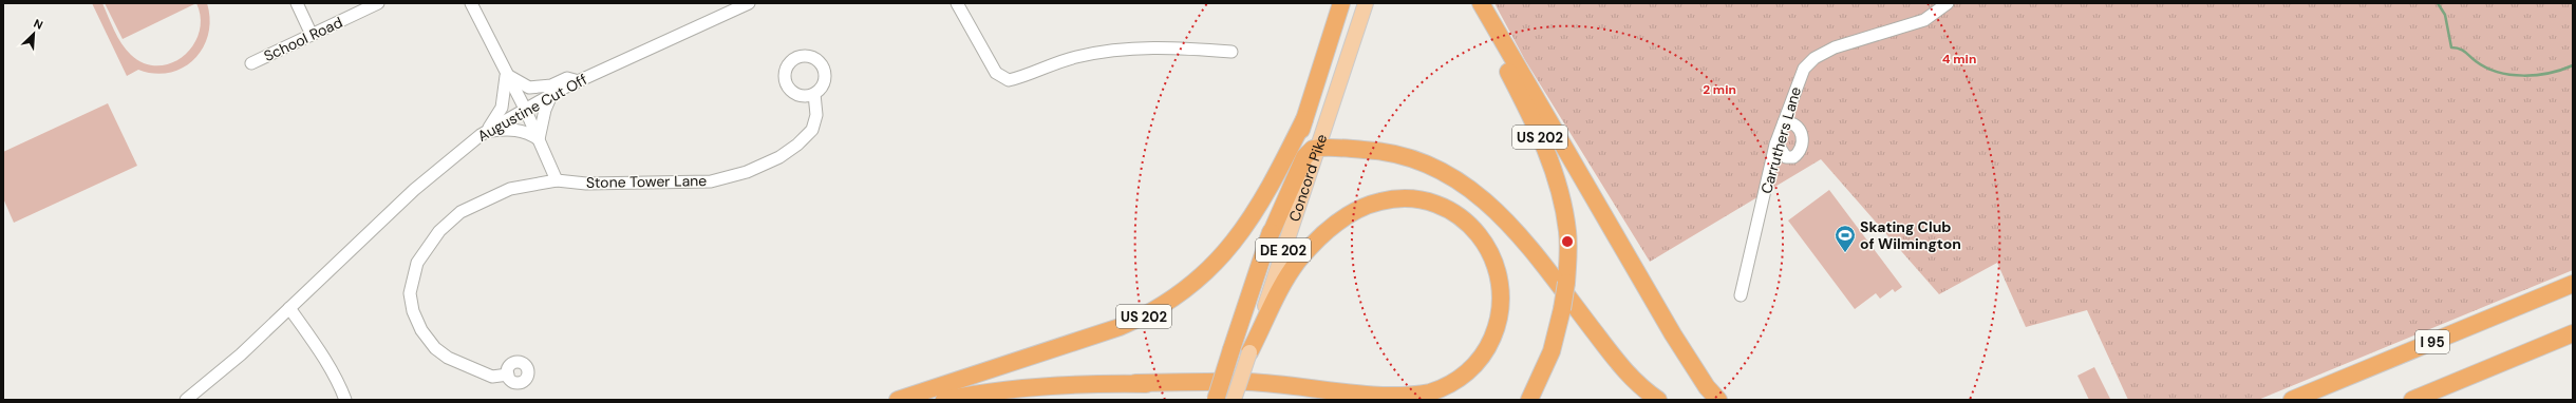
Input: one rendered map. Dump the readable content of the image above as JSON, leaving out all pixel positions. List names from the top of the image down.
{
  "streets": {
    "highway": [
      "US 202",
      "Concord Pike",
      "DE 202",
      "I 95"
    ],
    "street": [
      "School Road",
      "Augustine Cut Off",
      "Carruthers Lane",
      "Stone Tower Lane"
    ]
  },
  "crossings": [
    ["US 202", "Concord Pike"]
  ],
  "places": {
    "sports": ["Skating Club of Wilmington"]
  },
  "north": "top right",
  "rings": ["4 min", "2 min"]
}
